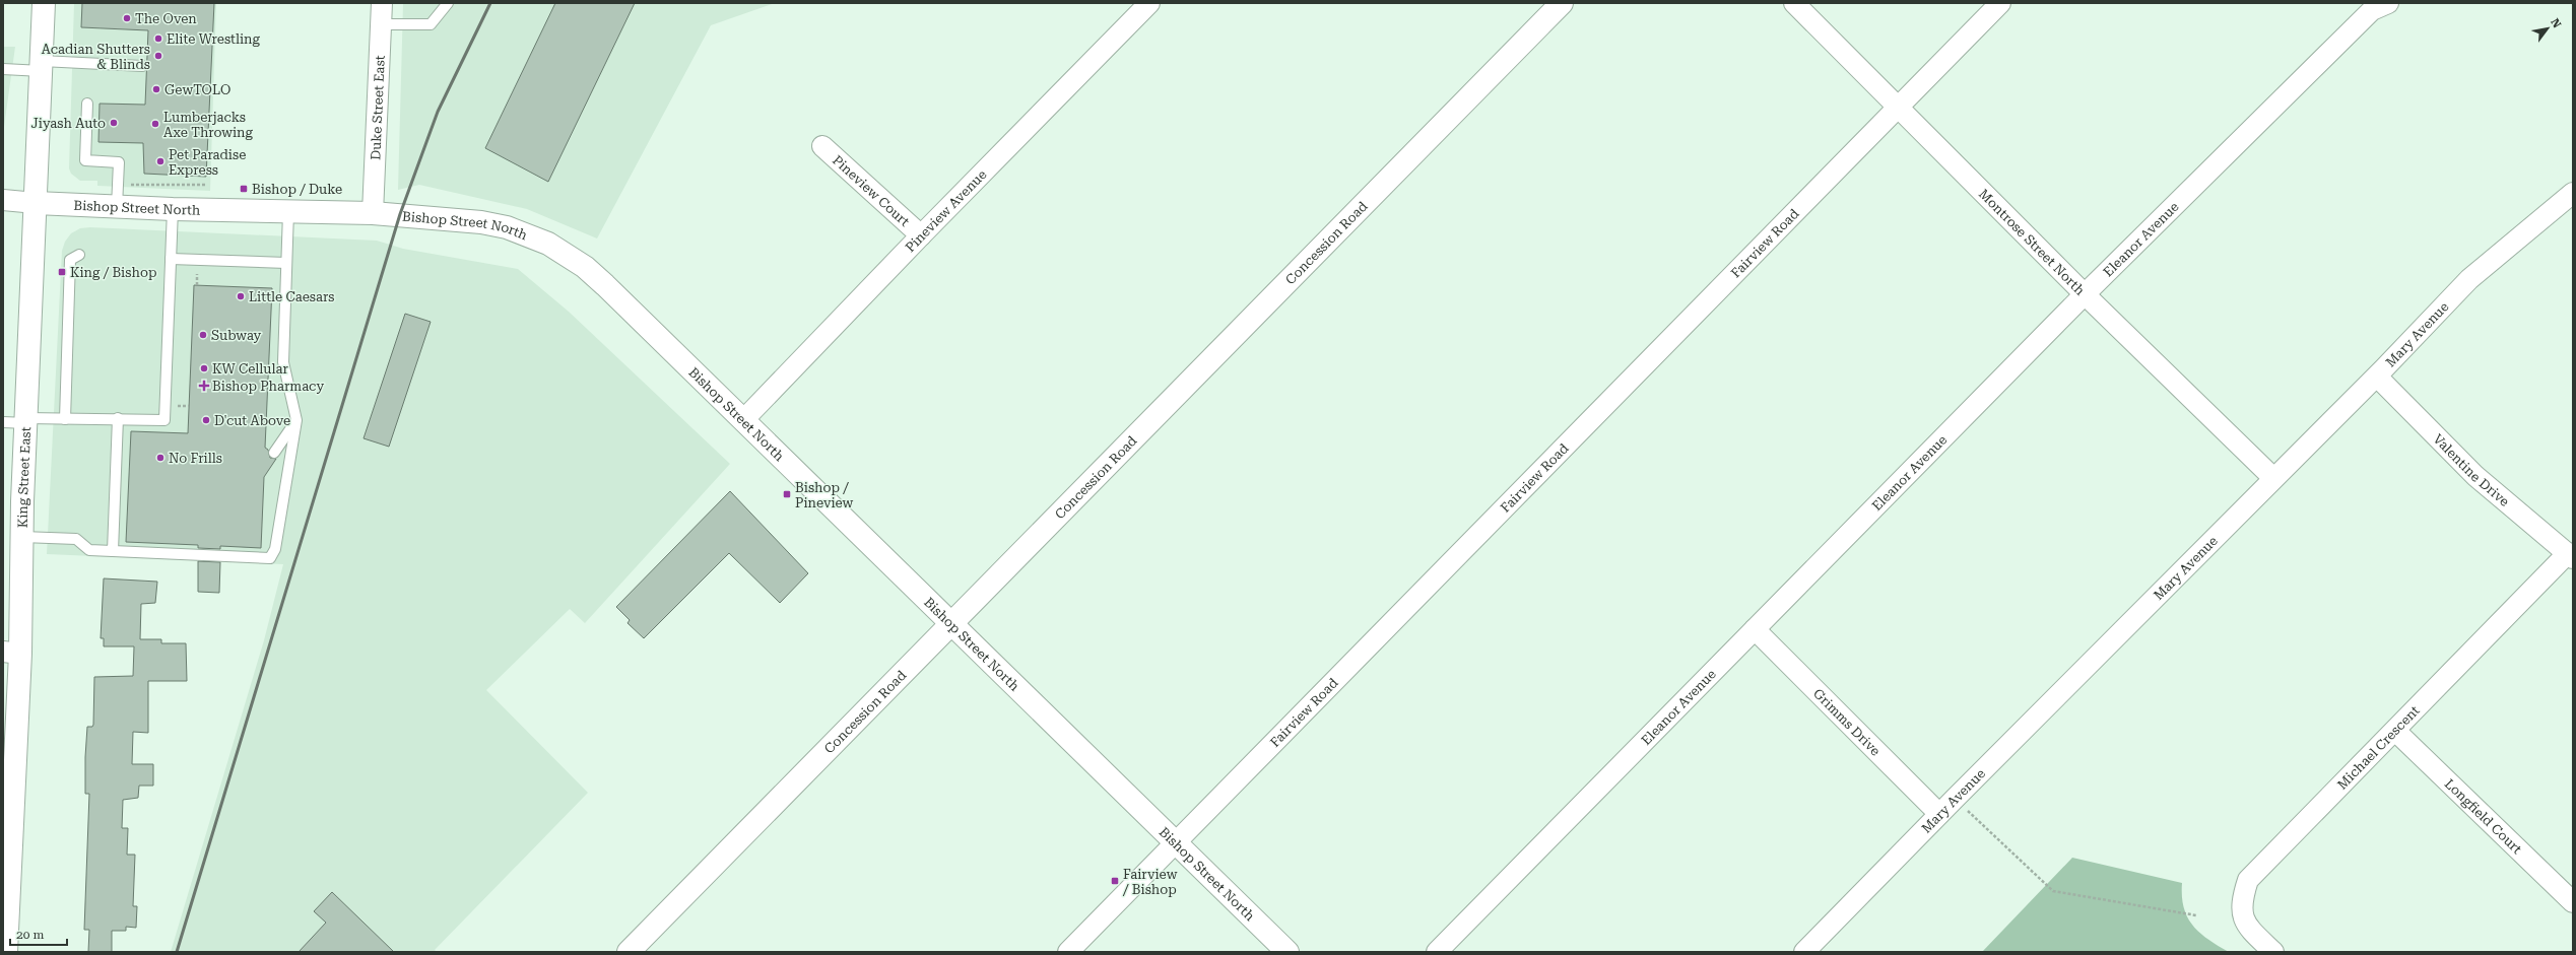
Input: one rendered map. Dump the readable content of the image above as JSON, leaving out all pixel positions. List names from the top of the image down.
{
  "streets": {
    "main road": ["Bishop Street North", "Concession Road", "King Street East"],
    "street": [
      "Duke Street East",
      "Pineview Court",
      "Pineview Avenue",
      "Eleanor Avenue",
      "Fairview Road",
      "Montrose Street North",
      "Mary Avenue",
      "Valentine Drive",
      "Grimms Drive",
      "Michael Crescent",
      "Longfield Court"
    ]
  },
  "crossings": [
    ["Duke Street East", "Bishop Street North"],
    ["Pineview Court", "Pineview Avenue"],
    ["Bishop Street North", "Pineview Avenue"],
    ["Bishop Street North", "Fairview Road"],
    ["Bishop Street North", "Concession Road"],
    ["Bishop Street North", "King Street East"],
    ["Eleanor Avenue", "Montrose Street North"],
    ["Eleanor Avenue", "Grimms Drive"],
    ["Fairview Road", "Montrose Street North"],
    ["Montrose Street North", "Mary Avenue"],
    ["Mary Avenue", "Valentine Drive"],
    ["Mary Avenue", "Grimms Drive"],
    ["Valentine Drive", "Michael Crescent"],
    ["Michael Crescent", "Longfield Court"]
  ],
  "places": {
    "other": [
      "The Oven",
      "Elite Wrestling",
      "Acadian Shutters & Blinds",
      "GewTOLO",
      "Jiyash Auto",
      "Lumberjacks Axe Throwing",
      "Pet Paradise Express",
      "Little Caesars",
      "Subway",
      "KW Cellular",
      "D'cut Above",
      "No Frills"
    ],
    "transit": [
      "Bishop / Duke",
      "King / Bishop",
      "Bishop / Pineview",
      "Fairview / Bishop"
    ],
    "health": ["Bishop Pharmacy"]
  },
  "scale_bar": "20 m",
  "north": "top right"
}
